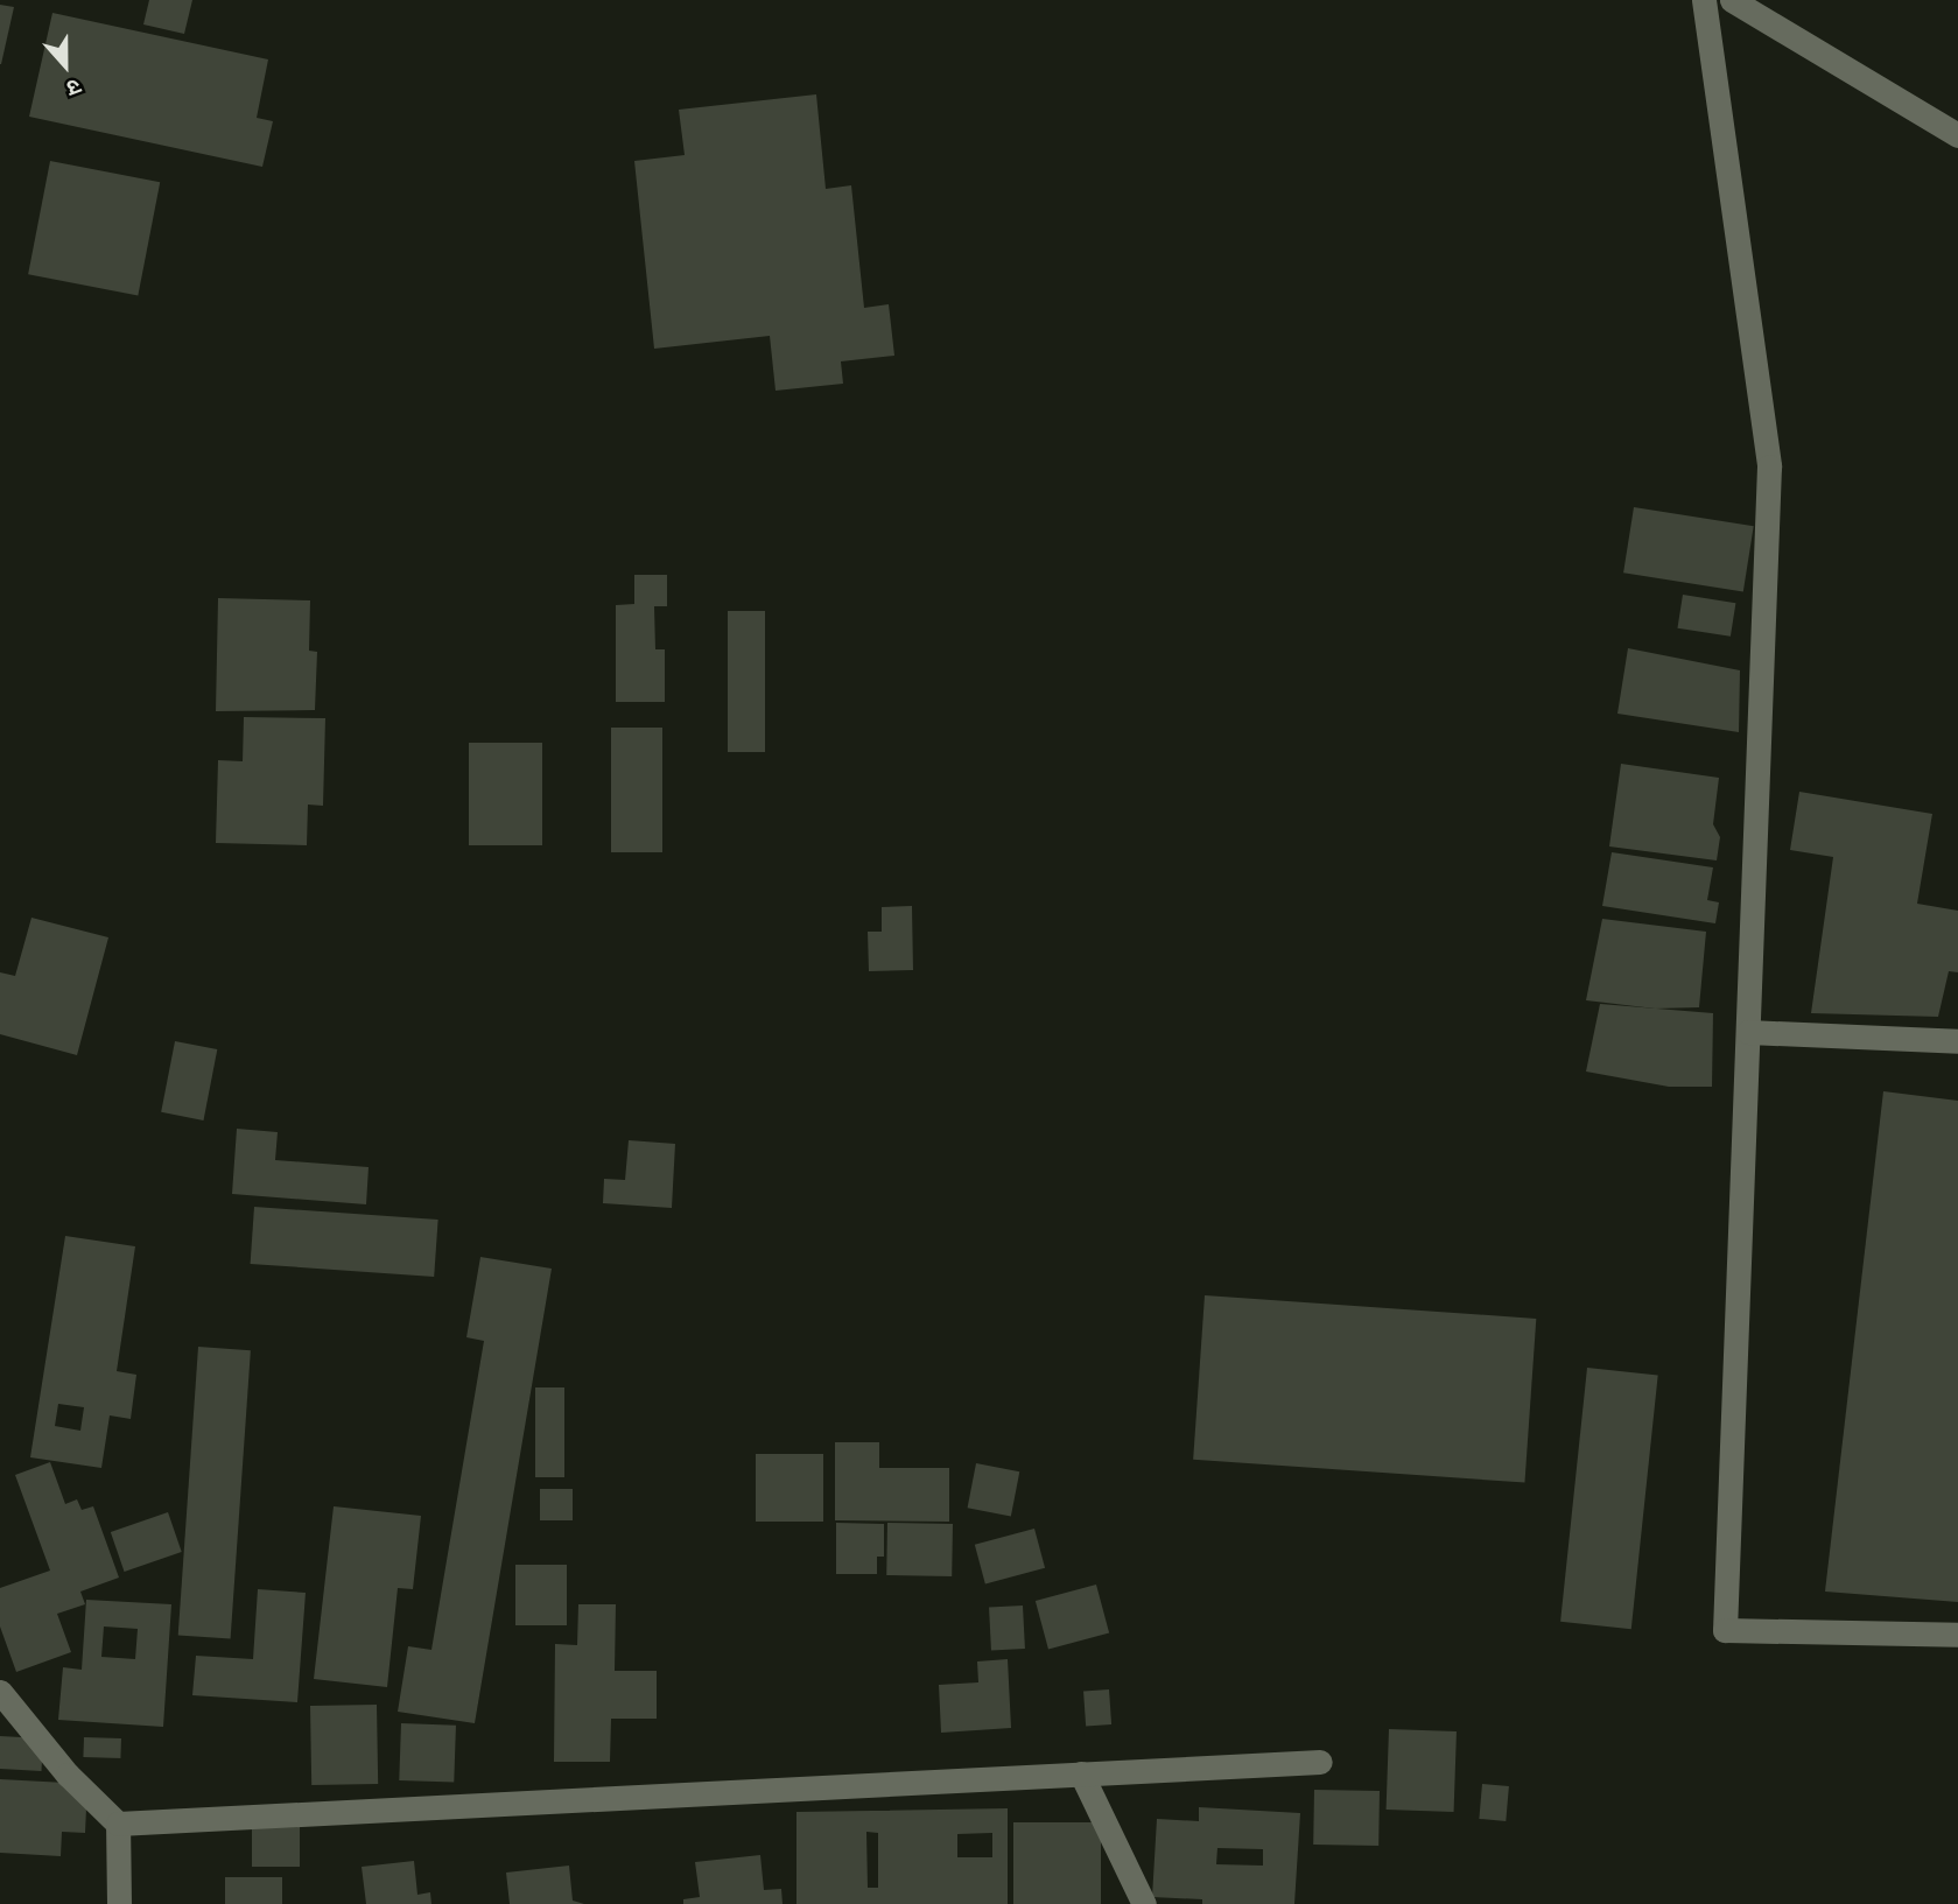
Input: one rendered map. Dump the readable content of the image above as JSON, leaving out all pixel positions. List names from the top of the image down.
{
  "north": "bottom"
}
